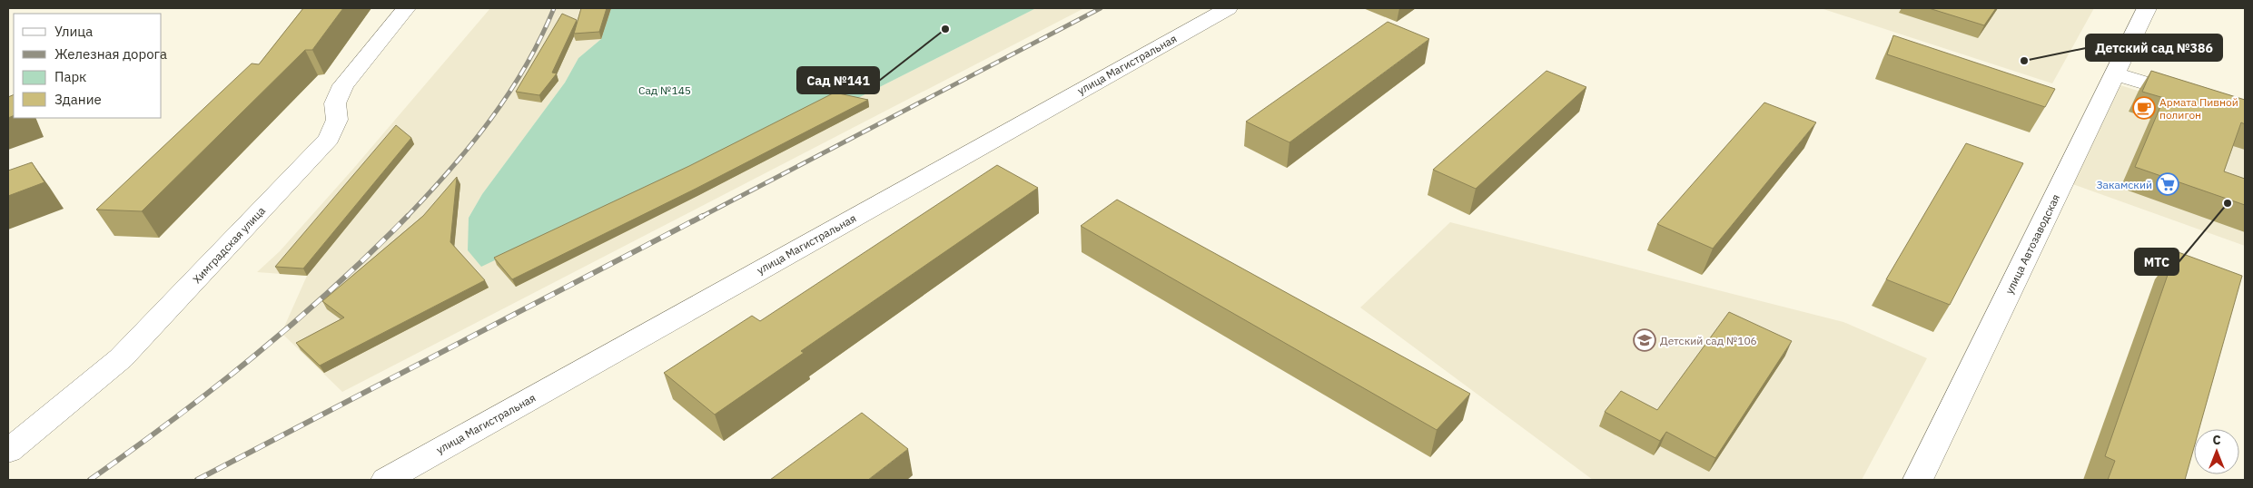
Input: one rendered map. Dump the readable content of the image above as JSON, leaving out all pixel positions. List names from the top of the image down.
{
  "streets": {
    "street": ["улица Магистральная", "улица Автозаводская", "Химградская улица"]
  },
  "parks": ["Сад №145"],
  "places": {
    "other": ["Сад №141", "Детский сад №386", "МТС"],
    "cafe": ["Армата Пивной полигон"],
    "supermarket": ["Закамский"],
    "school or university": ["Детский сад №106"]
  },
  "legend": [
    "Улица",
    "Железная дорога",
    "Парк",
    "Здание"
  ],
  "north": "top"
}
